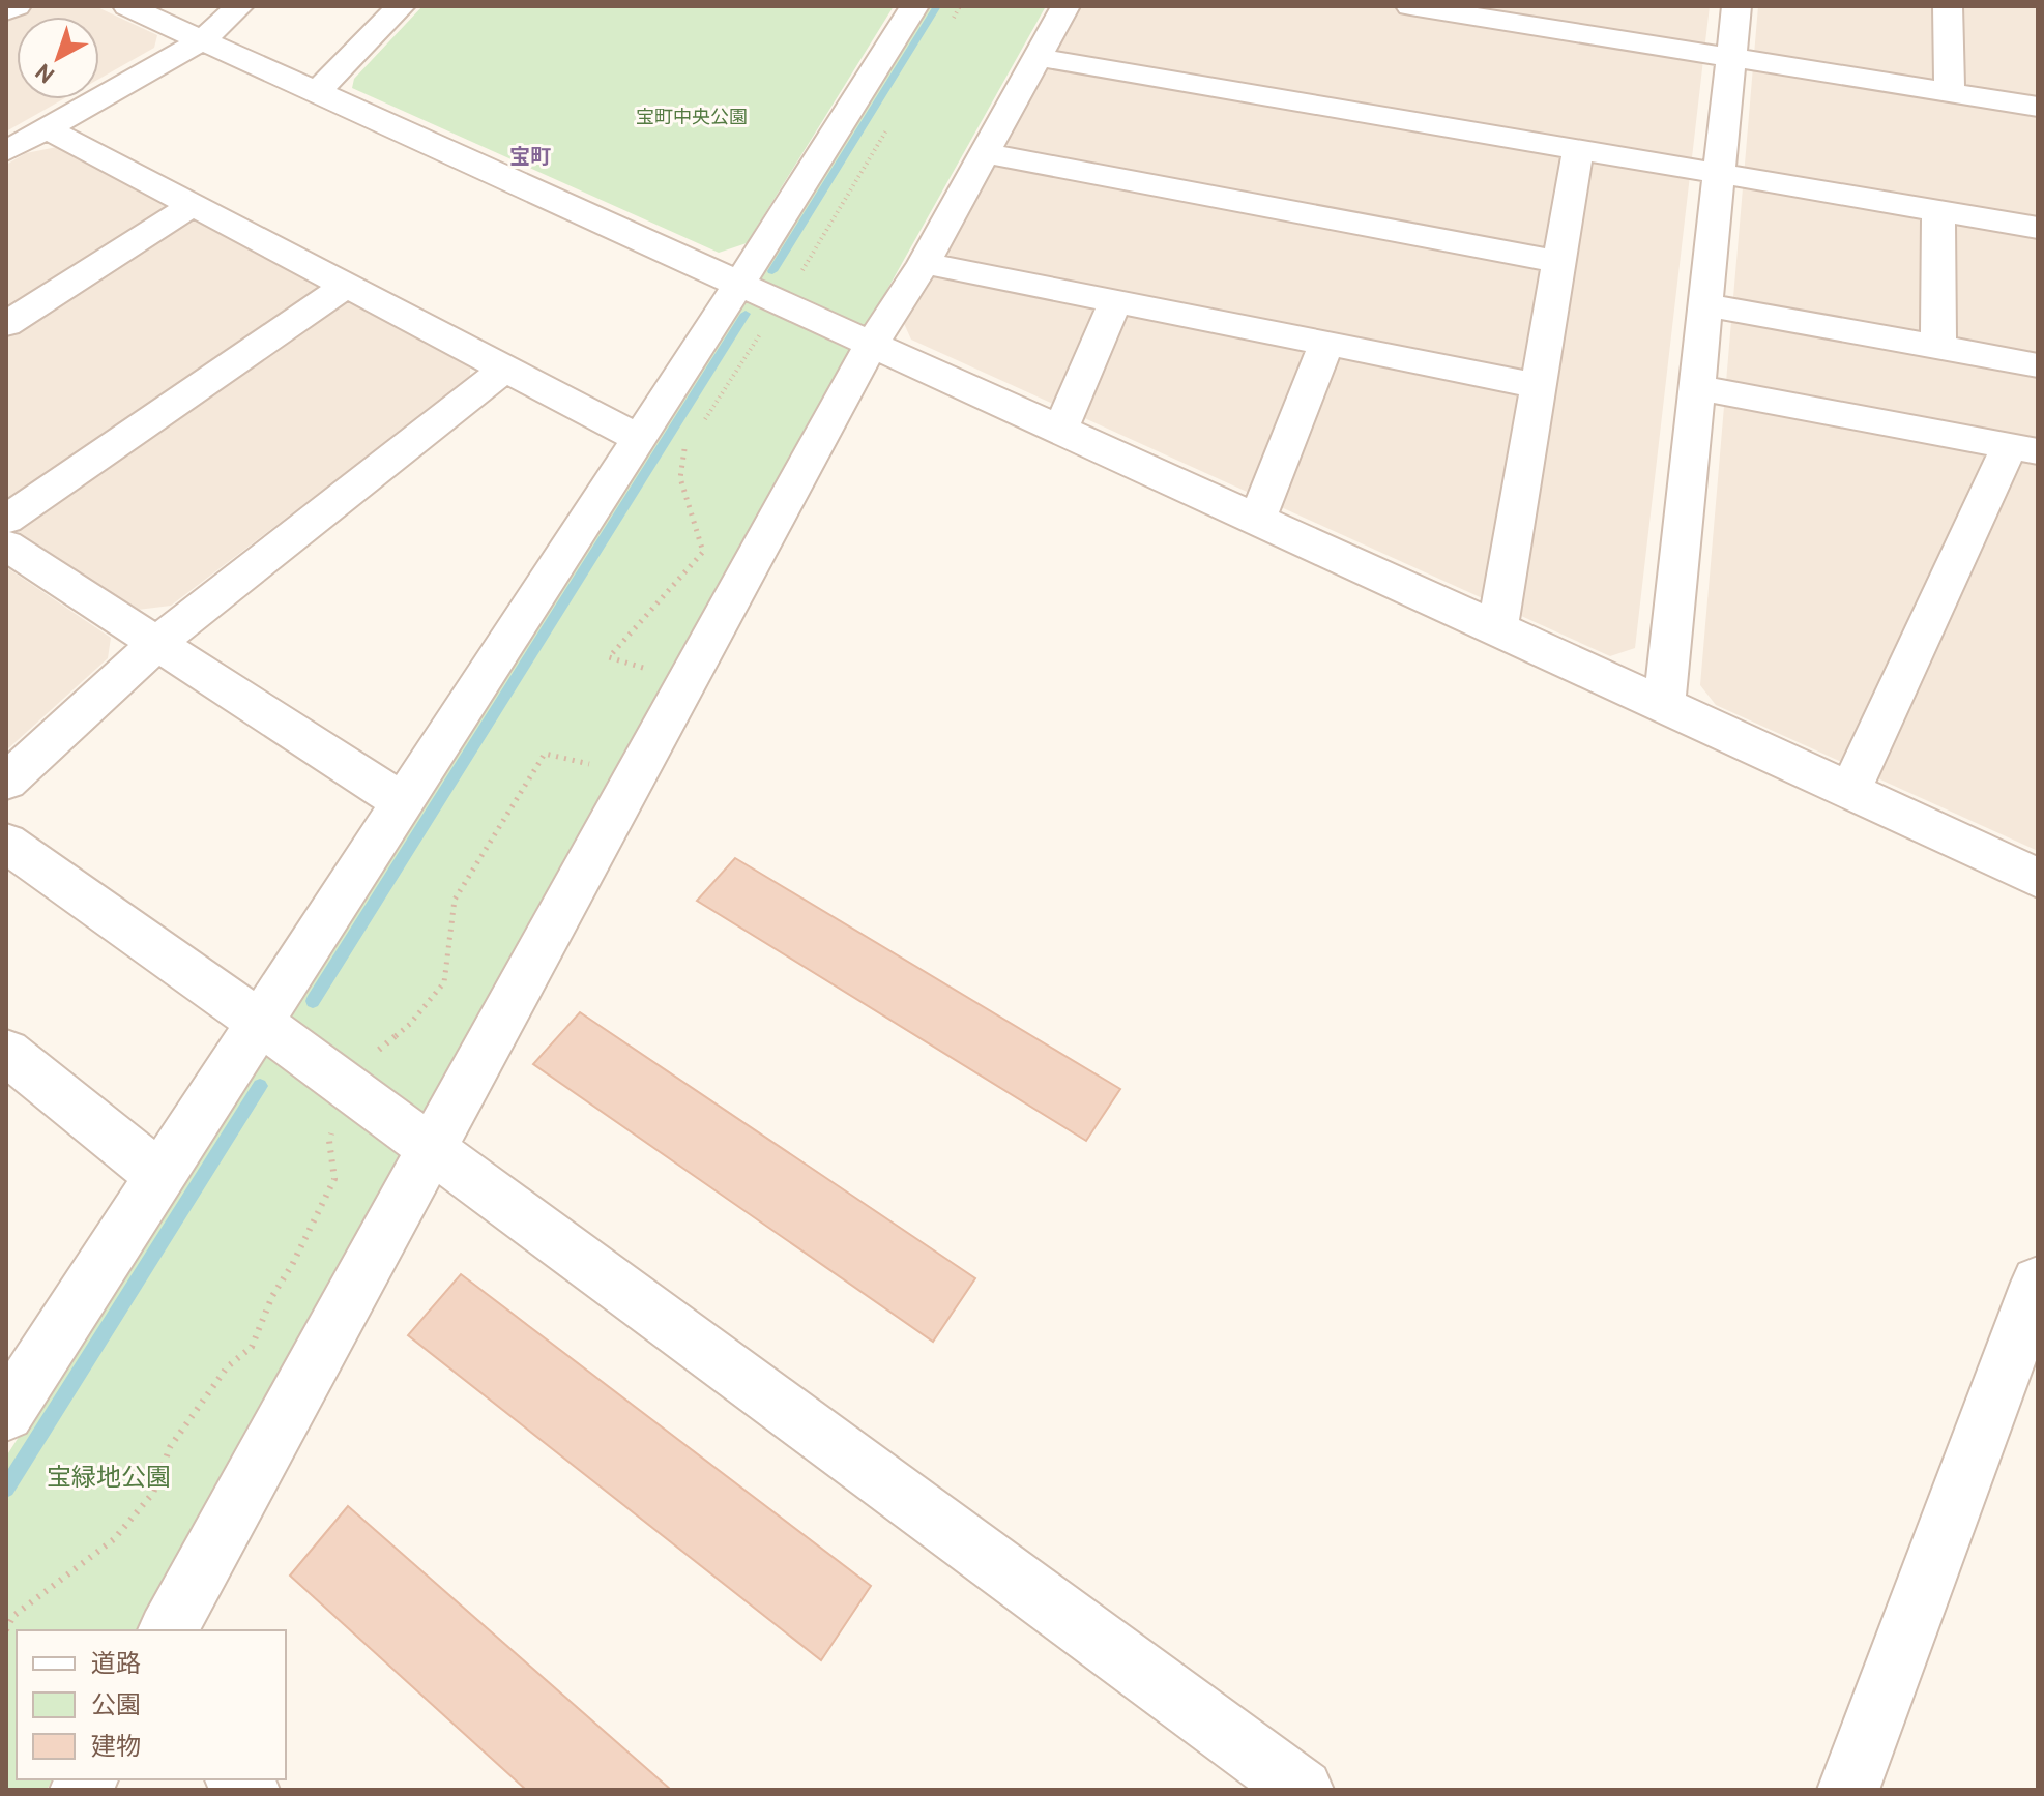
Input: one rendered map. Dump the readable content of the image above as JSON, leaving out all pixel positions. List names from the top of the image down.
{
  "districts": ["宝町"],
  "parks": ["宝町中央公園", "宝緑地公園"],
  "legend": ["道路", "公園", "建物"],
  "north": "bottom left"
}
